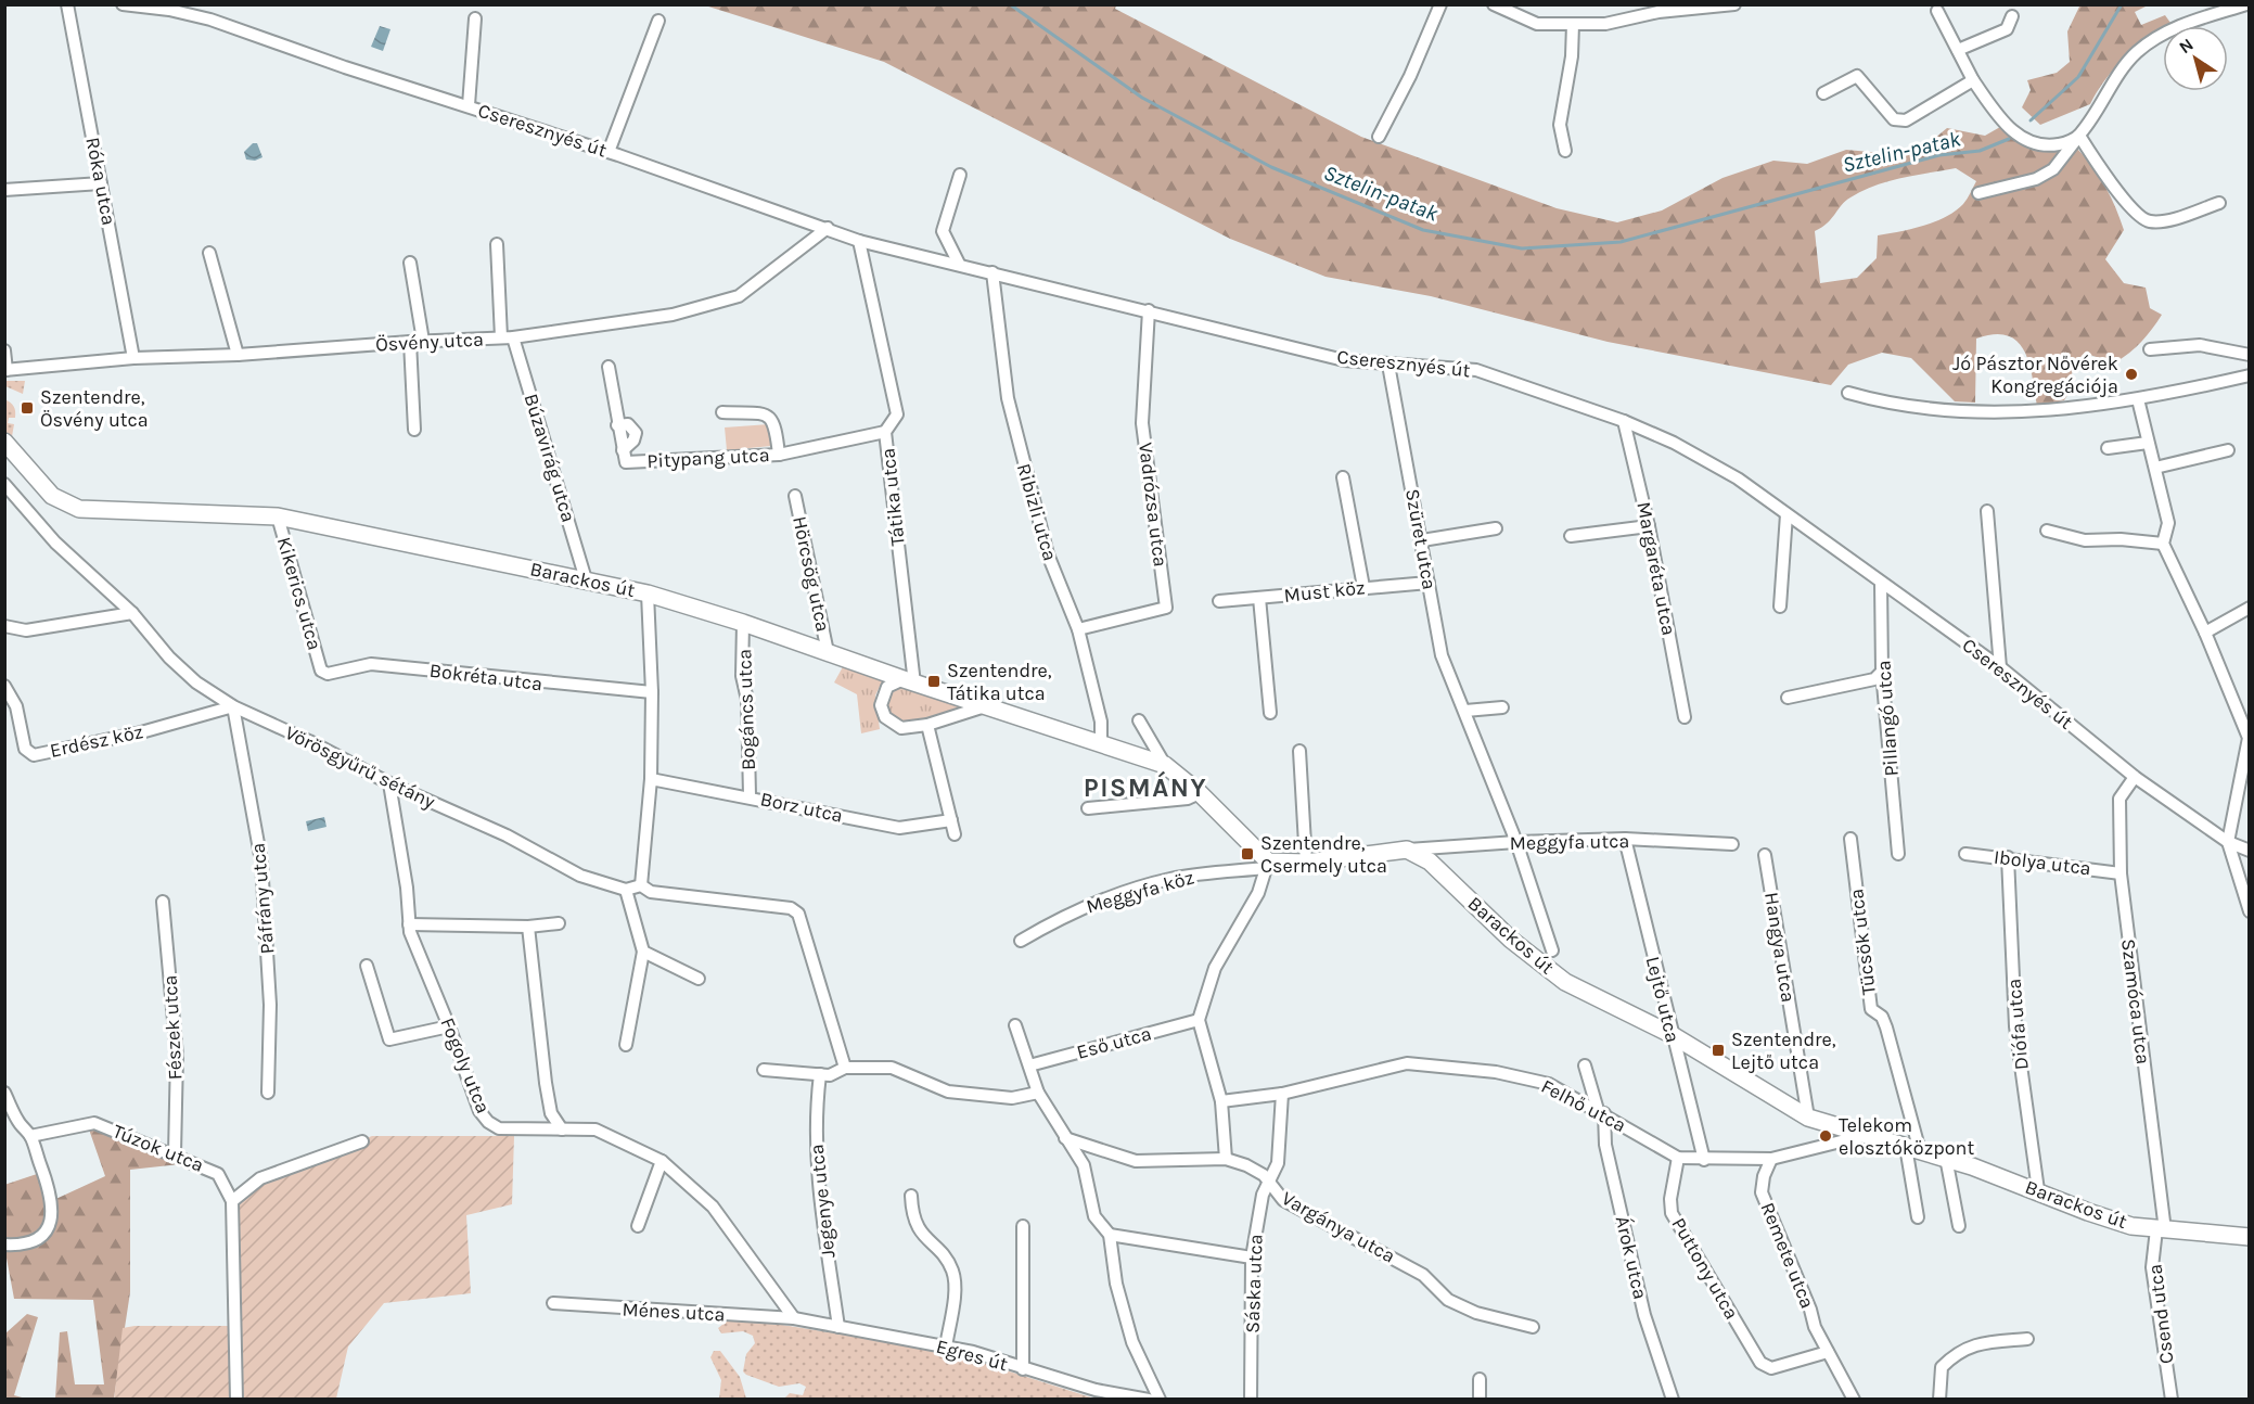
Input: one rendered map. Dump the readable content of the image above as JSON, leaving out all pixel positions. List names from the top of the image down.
{
  "streets": {
    "street": [
      "Cseresznyés út",
      "Róka utca",
      "Ösvény utca",
      "Búzavirág utca",
      "Pitypang utca",
      "Tátika utca",
      "Vadrózsa utca",
      "Ribizli utca",
      "Szüret utca",
      "Margaréta utca",
      "Hörcsög utca",
      "Barackos út",
      "Must köz",
      "Kikerics utca",
      "Bokréta utca",
      "Bogáncs utca",
      "Pillangó utca",
      "Erdész köz",
      "Vörösgyűrű sétány",
      "Borz utca",
      "Meggyfa utca",
      "Ibolya utca",
      "Meggyfa köz",
      "Páfrány utca",
      "Tücsök utca",
      "Hangya utca",
      "Lejtő utca",
      "Szamóca utca",
      "Diófa utca",
      "Fészek utca",
      "Eső utca",
      "Fogoly utca",
      "Felhő utca",
      "Túzok utca",
      "Jegenye utca",
      "Vargánya utca",
      "Remete utca",
      "Árok utca",
      "Puttony utca",
      "Sáska utca",
      "Ménes utca",
      "Csend utca",
      "Egres út"
    ]
  },
  "crossings": [
    ["Cseresznyés út", "Ösvény utca"],
    ["Cseresznyés út", "Tátika utca"],
    ["Cseresznyés út", "Vadrózsa utca"],
    ["Cseresznyés út", "Ribizli utca"],
    ["Cseresznyés út", "Szüret utca"],
    ["Cseresznyés út", "Margaréta utca"],
    ["Cseresznyés út", "Pillangó utca"],
    ["Cseresznyés út", "Szamóca utca"],
    ["Róka utca", "Ösvény utca"],
    ["Ösvény utca", "Búzavirág utca"],
    ["Búzavirág utca", "Barackos út"],
    ["Pitypang utca", "Tátika utca"],
    ["Tátika utca", "Barackos út"],
    ["Vadrózsa utca", "Ribizli utca"],
    ["Ribizli utca", "Barackos út"],
    ["Szüret utca", "Must köz"],
    ["Szüret utca", "Meggyfa utca"],
    ["Hörcsög utca", "Barackos út"],
    ["Barackos út", "Kikerics utca"],
    ["Barackos út", "Bogáncs utca"],
    ["Barackos út", "Meggyfa utca"],
    ["Barackos út", "Meggyfa köz"],
    ["Barackos út", "Tücsök utca"],
    ["Barackos út", "Hangya utca"],
    ["Barackos út", "Lejtő utca"],
    ["Barackos út", "Szamóca utca"],
    ["Barackos út", "Diófa utca"],
    ["Barackos út", "Felhő utca"],
    ["Barackos út", "Csend utca"],
    ["Kikerics utca", "Bokréta utca"],
    ["Bogáncs utca", "Borz utca"],
    ["Erdész köz", "Vörösgyűrű sétány"],
    ["Erdész köz", "Páfrány utca"],
    ["Vörösgyűrű sétány", "Páfrány utca"],
    ["Vörösgyűrű sétány", "Fogoly utca"],
    ["Meggyfa utca", "Lejtő utca"],
    ["Ibolya utca", "Szamóca utca"],
    ["Ibolya utca", "Diófa utca"],
    ["Lejtő utca", "Felhő utca"],
    ["Szamóca utca", "Csend utca"],
    ["Fészek utca", "Túzok utca"],
    ["Fogoly utca", "Ménes utca"],
    ["Fogoly utca", "Egres út"],
    ["Felhő utca", "Remete utca"],
    ["Felhő utca", "Árok utca"],
    ["Felhő utca", "Puttony utca"],
    ["Felhő utca", "Sáska utca"],
    ["Jegenye utca", "Egres út"],
    ["Vargánya utca", "Sáska utca"],
    ["Remete utca", "Puttony utca"],
    ["Ménes utca", "Egres út"]
  ],
  "districts": ["PISMÁNY"],
  "water": ["Sztelin-patak"],
  "places": {
    "other": ["Jó Pásztor Nővérek Kongregációja", "Telekom elosztóközpont"],
    "transit": [
      "Szentendre, Ösvény utca",
      "Szentendre, Tátika utca",
      "Szentendre, Csermely utca",
      "Szentendre, Lejtő utca"
    ]
  },
  "north": "top left"
}
